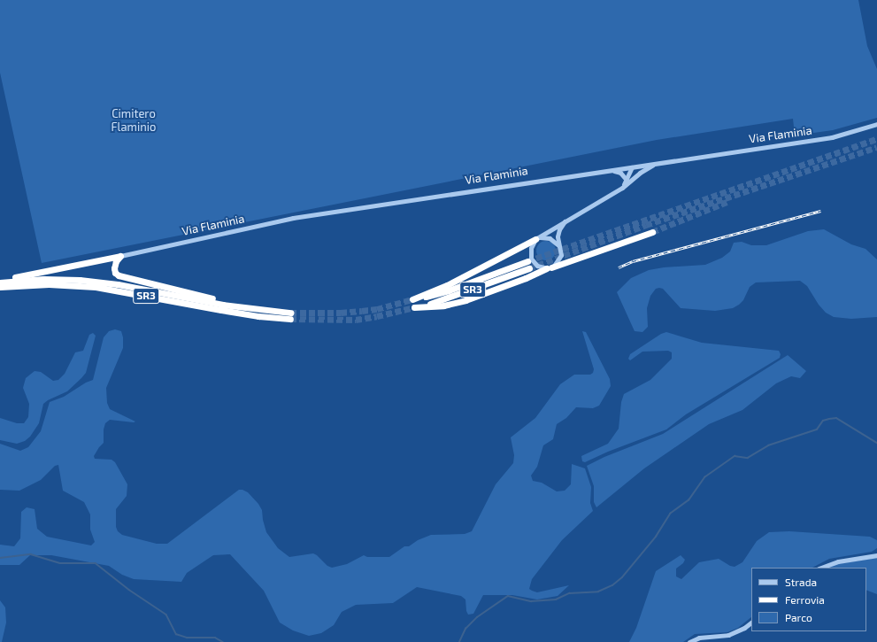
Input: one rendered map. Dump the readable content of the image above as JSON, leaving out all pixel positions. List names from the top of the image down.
{
  "streets": {
    "highway": ["SR3"],
    "street": ["Via Flaminia"]
  },
  "parks": ["Cimitero Flaminio"],
  "legend": ["Strada", "Ferrovia", "Parco"]
}
